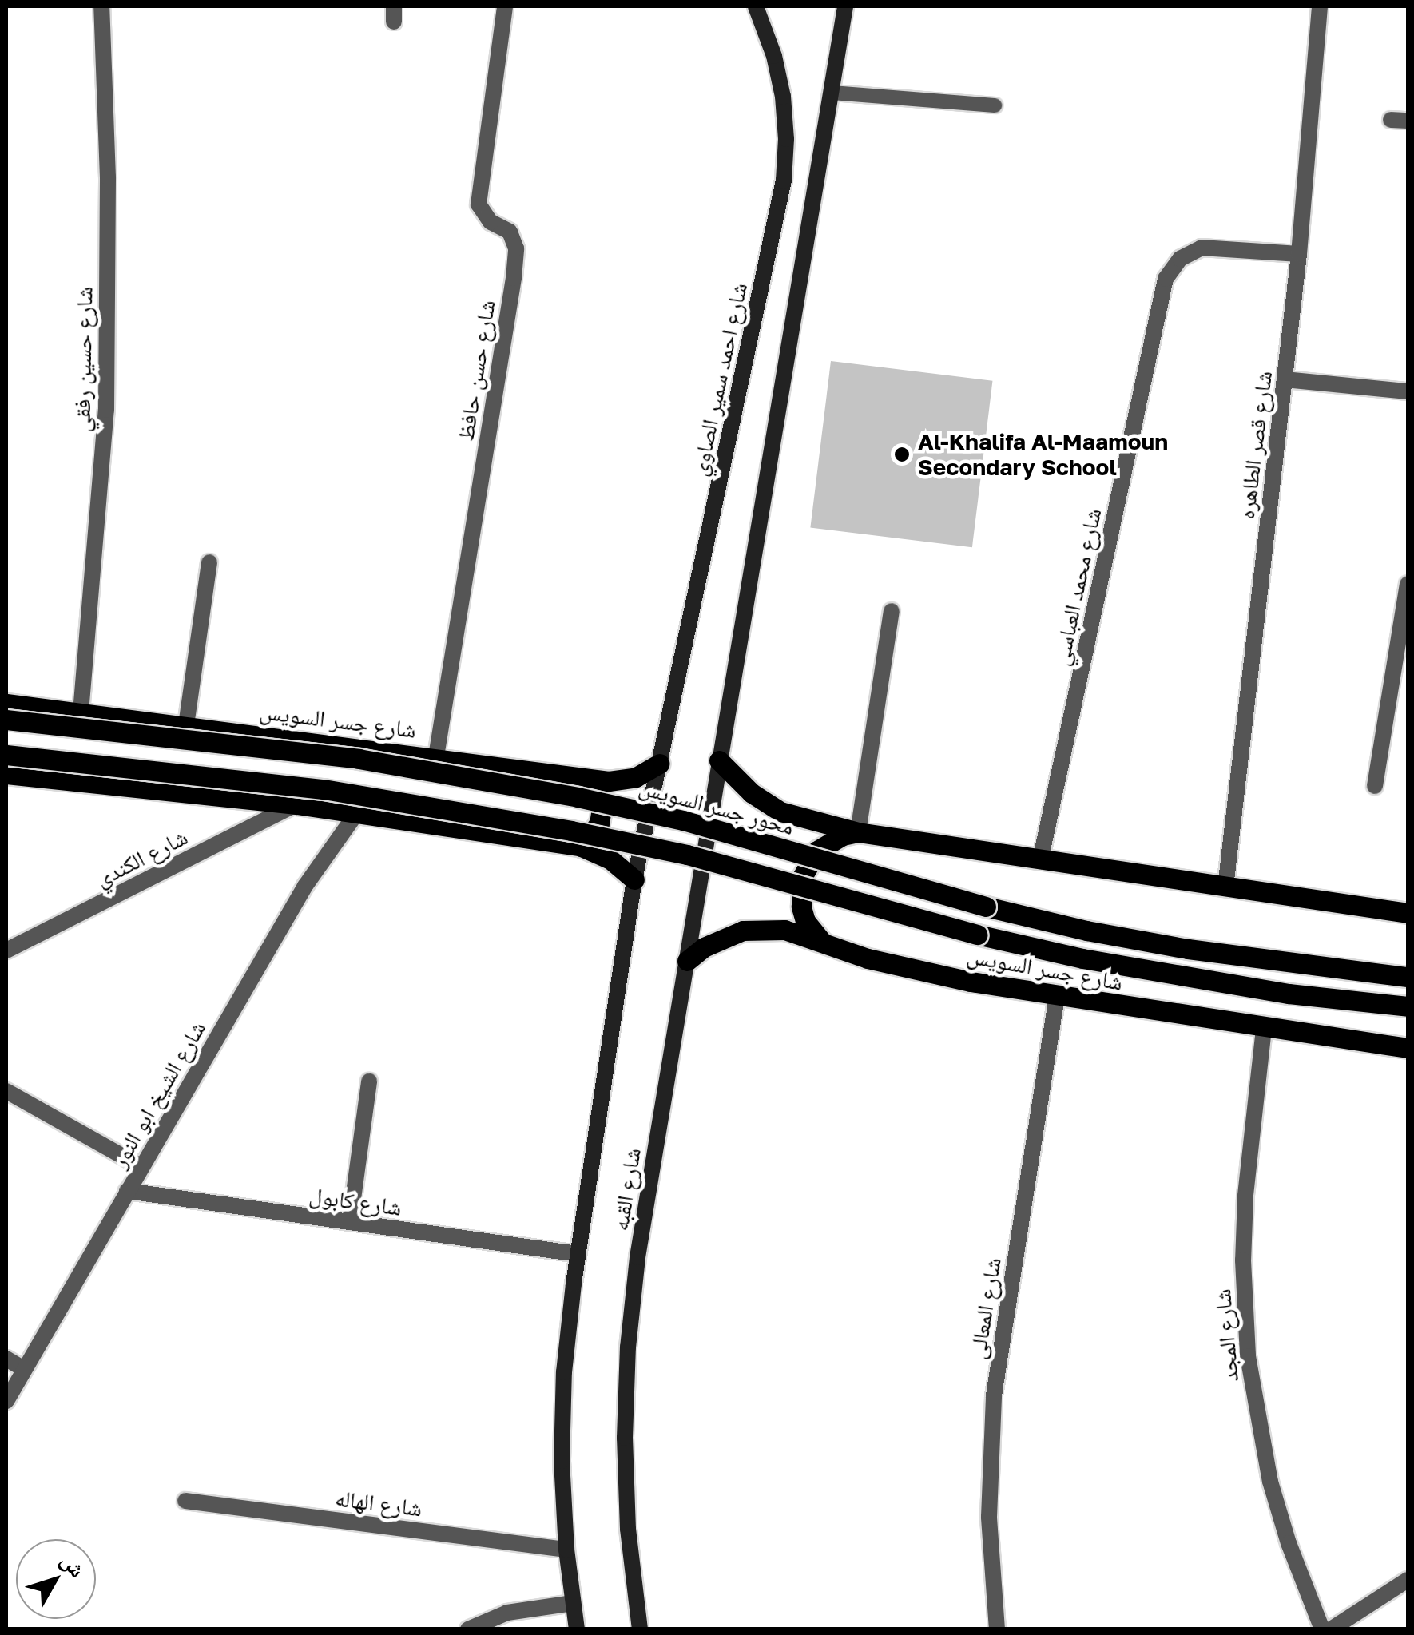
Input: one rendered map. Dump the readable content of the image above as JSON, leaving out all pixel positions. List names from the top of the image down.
{
  "streets": {
    "main road": [
      "شارع احمد سمير الصاوي",
      "شارع جسر السويس",
      "محور جسر السويس",
      "شارع القبه"
    ],
    "street": [
      "شارع حسين رفقي",
      "شارع حسن حافظ",
      "شارع قصر الطاهره",
      "شارع محمد العباسي",
      "شارع الكندي",
      "شارع الشيخ ابو النور",
      "شارع كابول",
      "شارع المعالى",
      "شارع المجد",
      "شارع الهاله"
    ]
  },
  "crossings": [
    ["شارع حسين رفقي", "شارع جسر السويس"],
    ["شارع حسن حافظ", "شارع جسر السويس"],
    ["شارع احمد سمير الصاوي", "شارع جسر السويس"],
    ["شارع احمد سمير الصاوي", "شارع القبه"],
    ["شارع قصر الطاهره", "شارع محمد العباسي"],
    ["شارع جسر السويس", "شارع القبه"],
    ["شارع جسر السويس", "شارع المعالى"],
    ["شارع جسر السويس", "شارع المجد"],
    ["شارع الشيخ ابو النور", "شارع كابول"],
    ["شارع القبه", "شارع كابول"],
    ["شارع القبه", "شارع الهاله"]
  ],
  "places": ["Al-Khalifa Al-Maamoun Secondary School"],
  "north": "top right"
}
